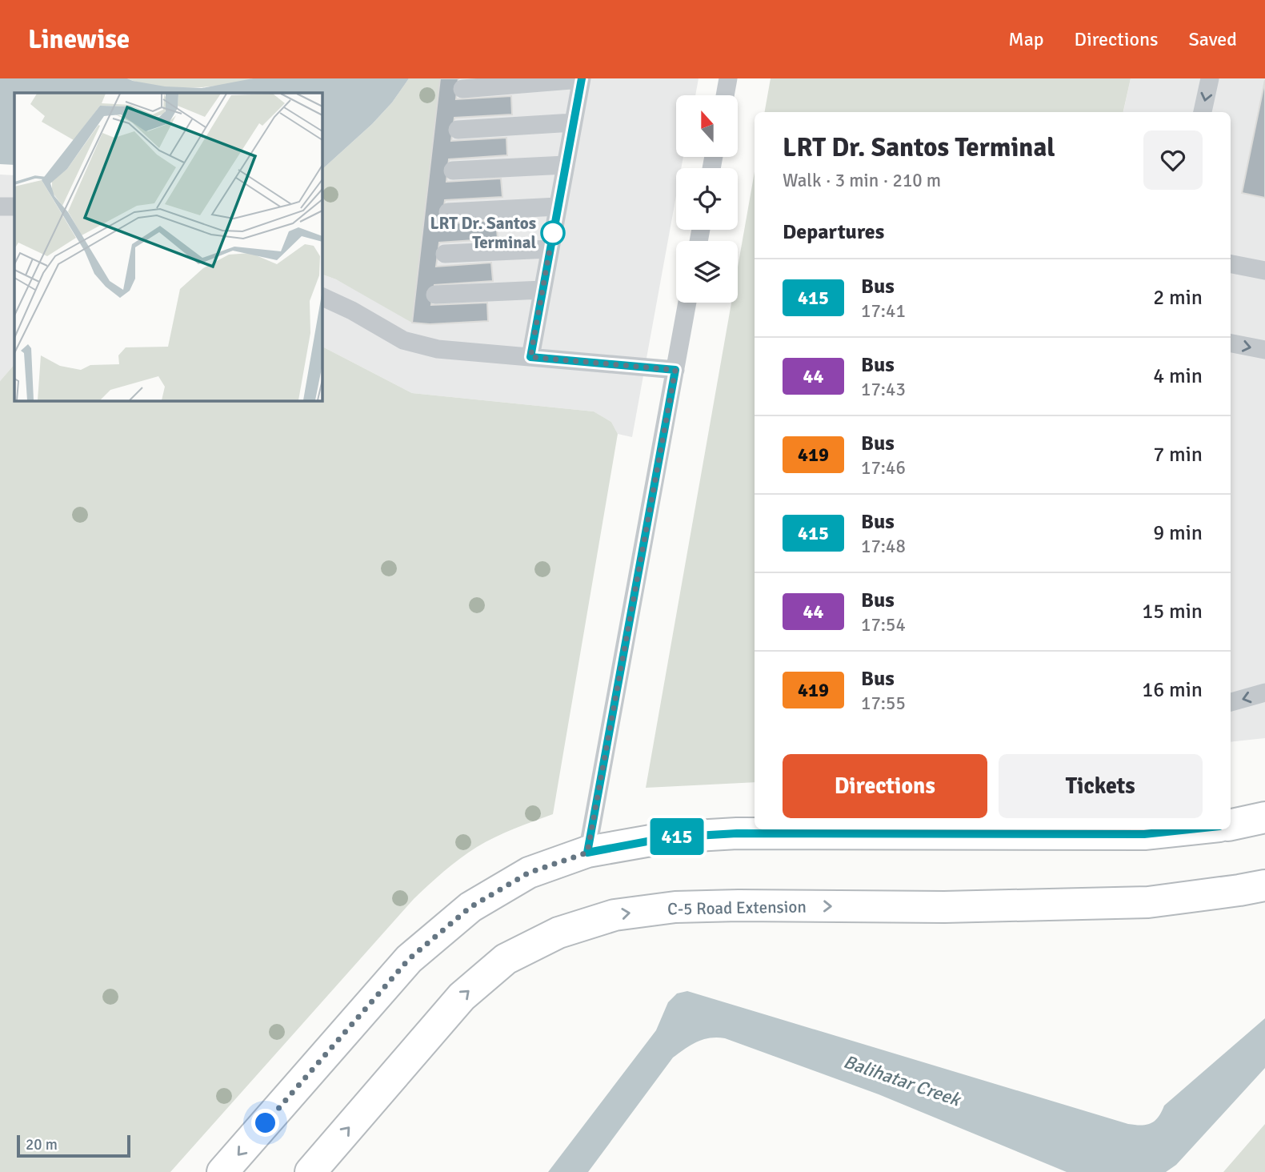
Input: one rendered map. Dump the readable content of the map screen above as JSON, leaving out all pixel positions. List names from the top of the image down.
{
  "streets": {
    "main road": ["C-5 Road Extension"]
  },
  "water": ["Balihatar Creek"],
  "places": ["LRT Dr. Santos Terminal"],
  "lines": ["bus line 415"],
  "scale_bar": "20 m",
  "north": "top",
  "page": {
    "header": "Linewise",
    "nav": ["Map", "Directions", "Saved"],
    "on_map": "415",
    "heading": [
      ["LRT Dr. Santos Terminal", "Walk · 3 min · 210 m"],
      "Departures"
    ],
    "list": [
      {
        "mark": "415",
        "name": "Bus",
        "note": "17:41",
        "value": "2 min"
      },
      {
        "mark": "44",
        "name": "Bus",
        "note": "17:43",
        "value": "4 min"
      },
      {
        "mark": "419",
        "name": "Bus",
        "note": "17:46",
        "value": "7 min"
      },
      {
        "mark": "415",
        "name": "Bus",
        "note": "17:48",
        "value": "9 min"
      },
      {
        "mark": "44",
        "name": "Bus",
        "note": "17:54",
        "value": "15 min"
      },
      {
        "mark": "419",
        "name": "Bus",
        "note": "17:55",
        "value": "16 min"
      }
    ],
    "buttons": ["Directions", "Tickets"],
    "scale": "20 m"
  }
}
